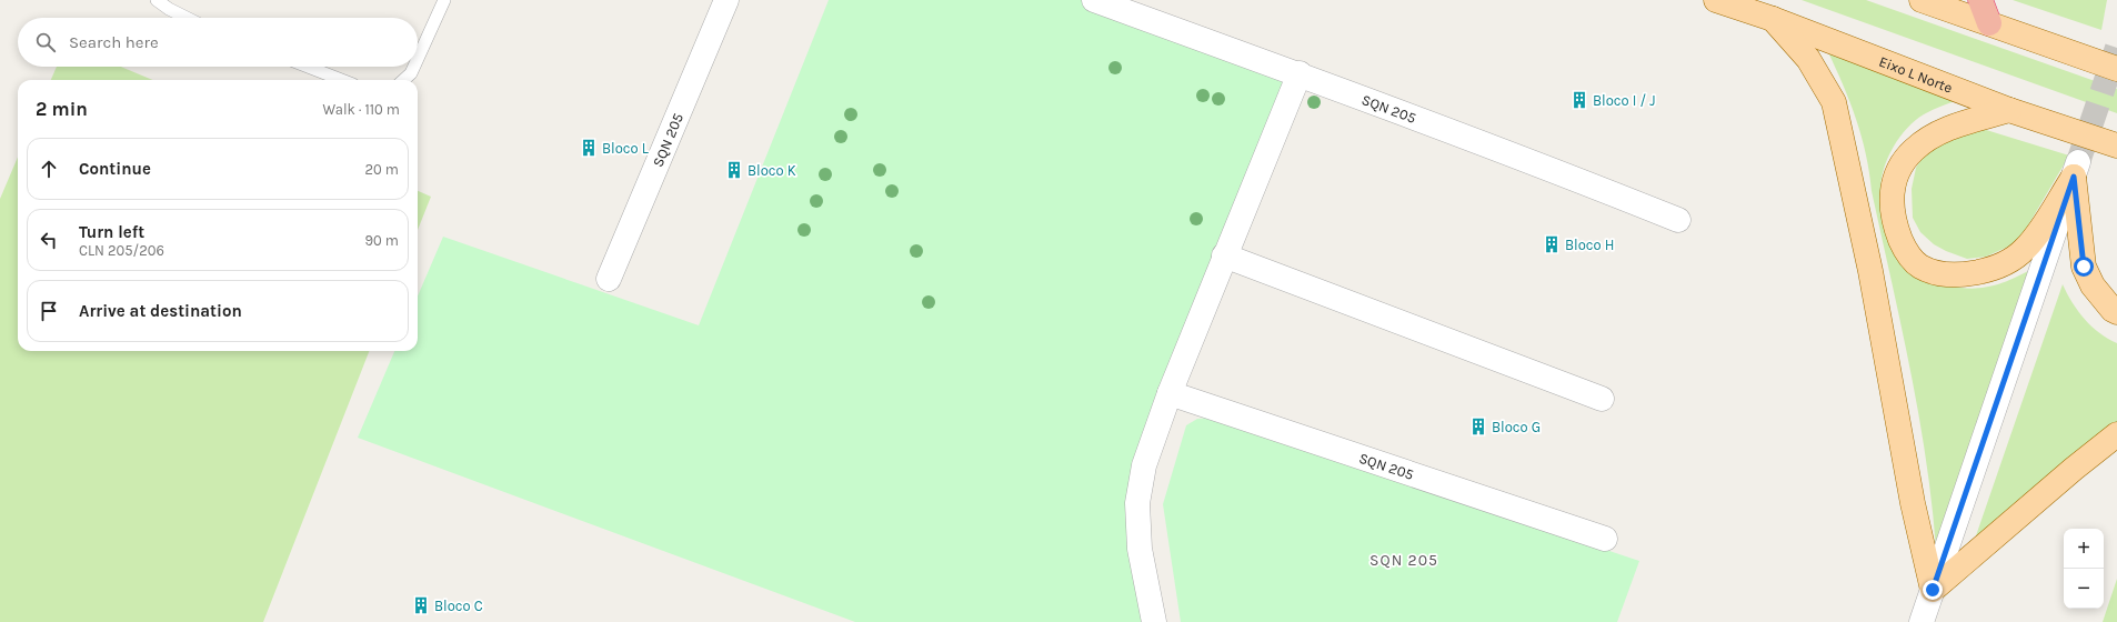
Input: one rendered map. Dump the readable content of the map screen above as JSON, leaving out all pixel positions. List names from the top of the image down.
{
  "streets": {
    "main road": ["Eixo L Norte"],
    "street": ["SQN 205"]
  },
  "districts": ["SQN 205"],
  "places": {
    "building": [
      "Bloco I / J",
      "Bloco L",
      "Bloco K",
      "Bloco H",
      "Bloco G",
      "Bloco C"
    ]
  },
  "page": {
    "search": "Search here",
    "heading": ["2 min", "Walk · 110 m"],
    "list": [
      ["Continue", "20 m"],
      ["Turn left", "CLN 205/206", "90 m"],
      "Arrive at destination"
    ],
    "map_buttons": ["+", "−"]
  }
}
